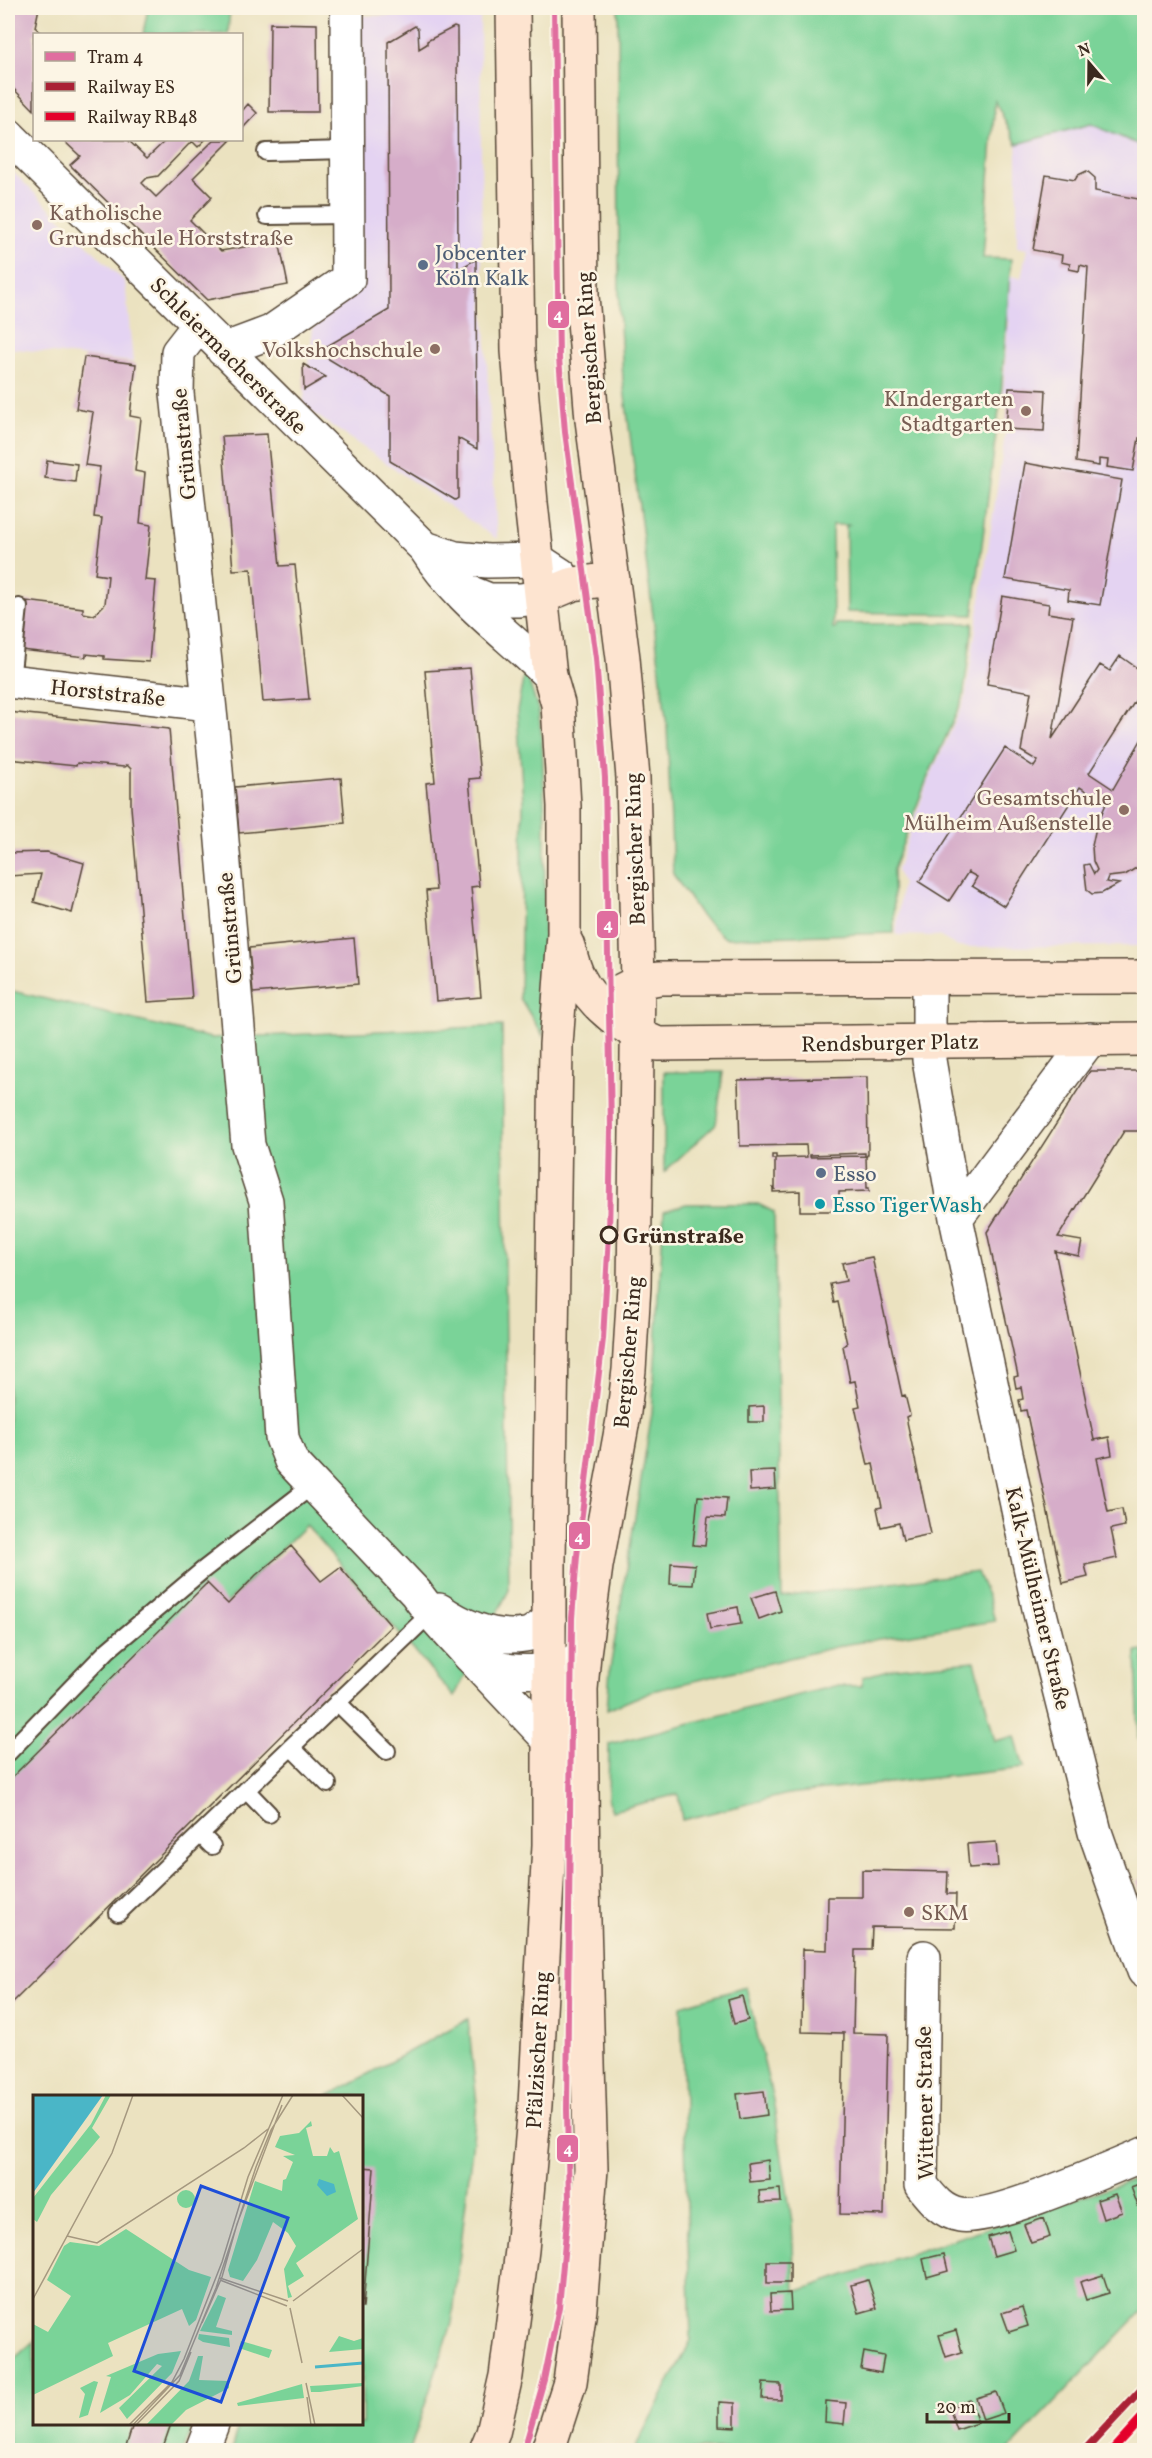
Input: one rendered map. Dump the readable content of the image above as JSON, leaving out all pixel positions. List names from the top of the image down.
{
  "streets": {
    "main road": ["Bergischer Ring", "Rendsburger Platz", "Pfälzischer Ring"],
    "street": [
      "Schleiermacherstraße",
      "Grünstraße",
      "Horststraße",
      "Kalk-Mülheimer Straße",
      "Wittener Straße"
    ]
  },
  "crossings": [
    ["Bergischer Ring", "Grünstraße"],
    ["Bergischer Ring", "Rendsburger Platz"],
    ["Bergischer Ring", "Pfälzischer Ring"],
    ["Schleiermacherstraße", "Grünstraße"],
    ["Grünstraße", "Horststraße"],
    ["Grünstraße", "Pfälzischer Ring"],
    ["Rendsburger Platz", "Kalk-Mülheimer Straße"]
  ],
  "places": [
    "Katholische Grundschule Horststraße",
    "Jobcenter Köln Kalk",
    "Volkshochschule",
    "KIndergarten Stadtgarten",
    "Gesamtschule Mülheim Außenstelle",
    "Esso",
    "Esso TigerWash",
    "Grünstraße",
    "SKM"
  ],
  "lines": ["tram line 4", "rail line ES", "rail line RB48"],
  "legend": ["Tram 4", "Railway ES", "Railway RB48"],
  "scale_bar": "20 m",
  "north": "top"
}
